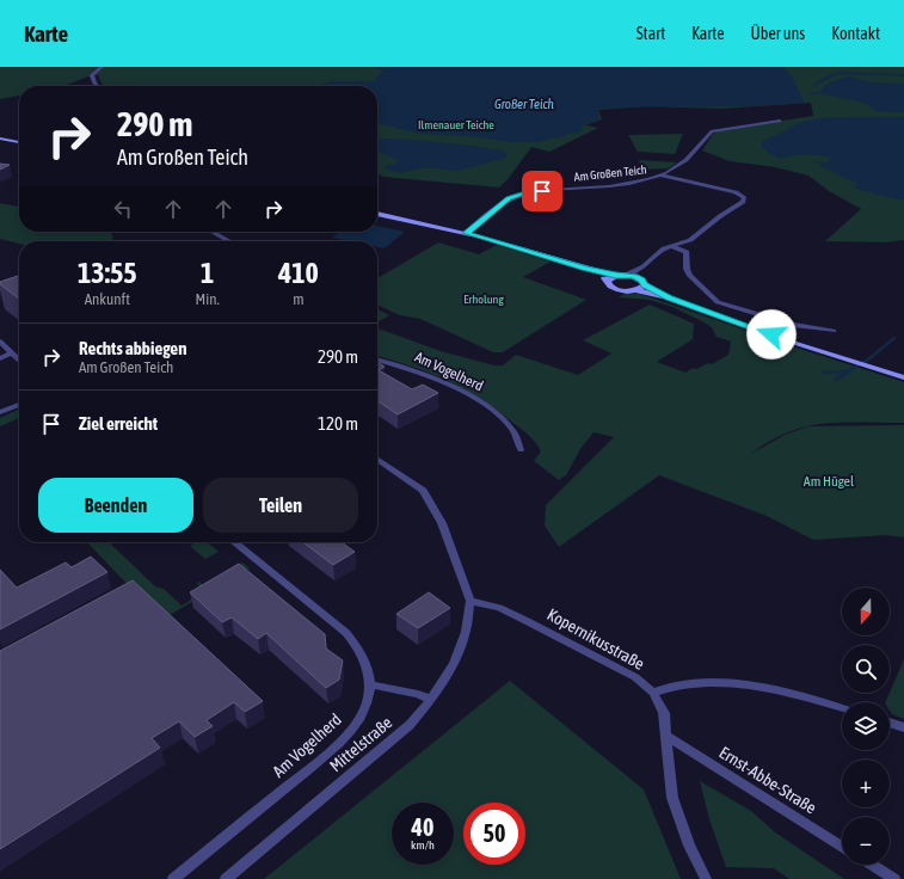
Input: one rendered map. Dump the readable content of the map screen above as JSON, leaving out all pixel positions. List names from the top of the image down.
{
  "streets": {
    "street": [
      "Am Großen Teich",
      "Am Vogelherd",
      "Kopernikusstraße",
      "Mittelstraße",
      "Ernst-Abbe-Straße"
    ]
  },
  "crossings": [
    ["Kopernikusstraße", "Mittelstraße"],
    ["Kopernikusstraße", "Ernst-Abbe-Straße"]
  ],
  "water": ["Großer Teich"],
  "parks": ["Ilmenauer Teiche", "Erholung", "Am Hügel"],
  "north": "bottom",
  "page": {
    "header": "Karte",
    "nav": [
      "Start",
      "Karte",
      "Über uns",
      "Kontakt"
    ],
    "turn": ["290 m", "Am Großen Teich"],
    "eta": [
      "13:55",
      "Ankunft",
      "1",
      "Min.",
      "410",
      "m"
    ],
    "list": [
      {
        "name": "Rechts abbiegen",
        "note": "Am Großen Teich",
        "value": "290 m"
      },
      {
        "name": "Ziel erreicht",
        "value": "120 m"
      }
    ],
    "buttons": ["Beenden", "Teilen"],
    "map_buttons": ["+", "−"],
    "speed": "40 km/h",
    "limit": "50"
  }
}
